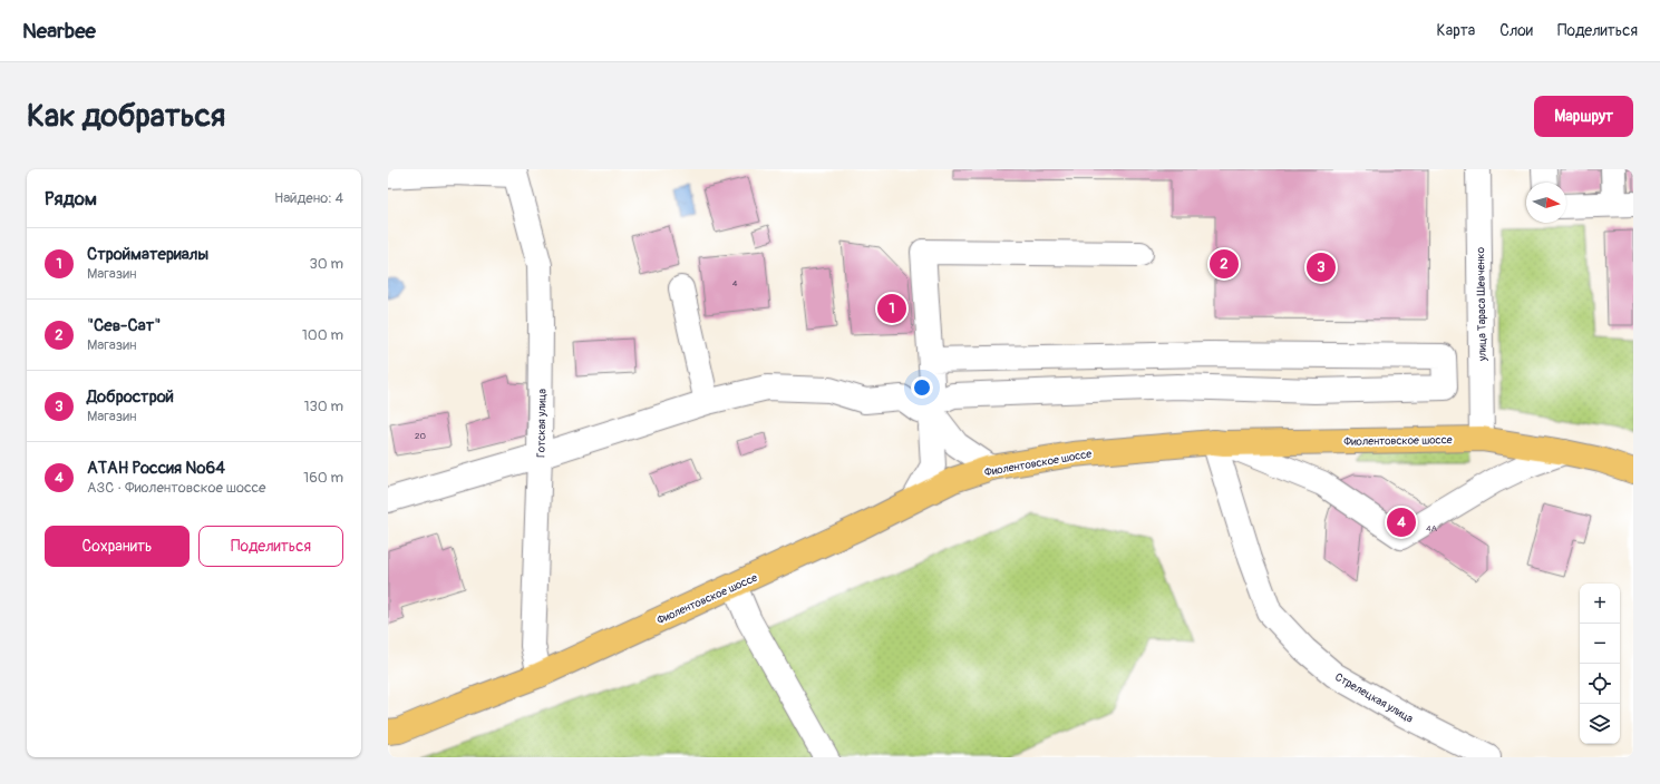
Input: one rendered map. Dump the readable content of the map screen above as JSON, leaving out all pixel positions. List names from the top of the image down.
{
  "streets": {
    "main road": ["Фиолентовское шоссе"],
    "street": ["улица Тараса Шевченко", "Готская улица", "Стрелецкая улица"]
  },
  "crossings": [
    ["улица Тараса Шевченко", "Фиолентовское шоссе"],
    ["Готская улица", "Фиолентовское шоссе"],
    ["Фиолентовское шоссе", "Стрелецкая улица"]
  ],
  "house_numbers": ["4", "20", "4А"],
  "north": "right",
  "page": {
    "header": "Nearbee",
    "nav": ["Карта", "Слои", "Поделиться"],
    "buttons": [
      "Маршрут",
      ["Сохранить", "Поделиться"]
    ],
    "title": "Как добраться",
    "heading": ["Рядом", "Найдено: 4"],
    "list": [
      {
        "mark": "1",
        "name": "Стройматериалы",
        "note": "Магазин",
        "value": "30 m"
      },
      {
        "mark": "2",
        "name": "\"Сев-Сат\"",
        "note": "Магазин",
        "value": "100 m"
      },
      {
        "mark": "3",
        "name": "Добрострой",
        "note": "Магазин",
        "value": "130 m"
      },
      {
        "mark": "4",
        "name": "АТАН Россия №64",
        "note": "АЗС · Фиолентовское шоссе",
        "value": "160 m"
      }
    ],
    "pins": [
      "2",
      "3",
      "1",
      "4"
    ],
    "map_buttons": ["+", "−"]
  }
}
